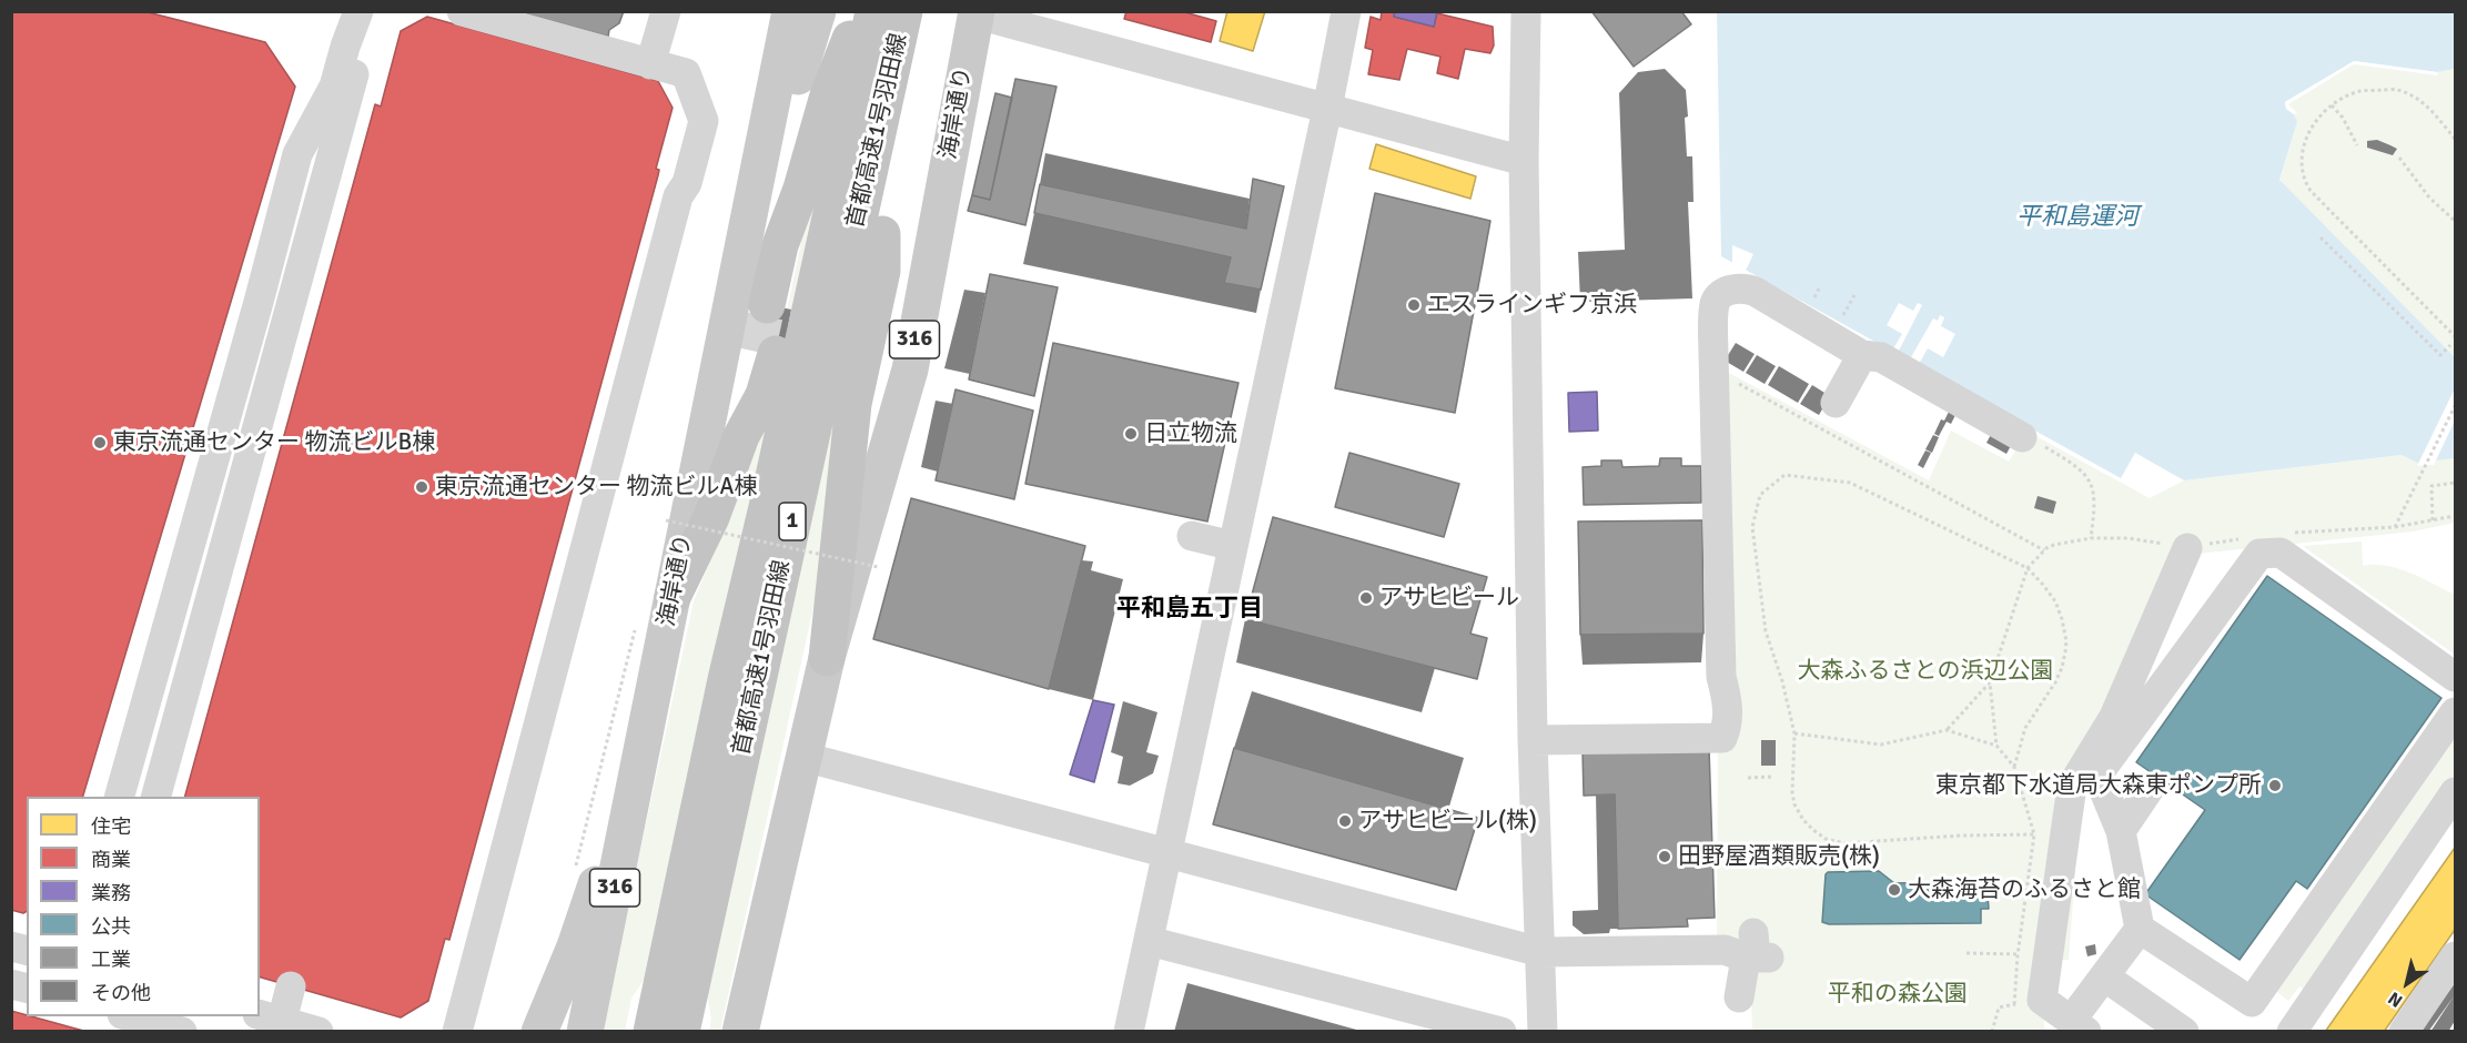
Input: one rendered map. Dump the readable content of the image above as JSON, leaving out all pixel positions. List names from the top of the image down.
{
  "streets": {
    "highway": ["首都高速1号羽田線", "1"],
    "main road": ["海岸通り", "316"]
  },
  "crossings": [
    ["海岸通り", "316"]
  ],
  "districts": ["平和島五丁目"],
  "water": ["平和島運河"],
  "parks": ["大森ふるさとの浜辺公園", "平和の森公園"],
  "places": [
    "エスラインギフ京浜",
    "日立物流",
    "東京流通センター 物流ビルB棟",
    "東京流通センター 物流ビルA棟",
    "アサヒビール",
    "東京都下水道局大森東ポンプ所",
    "アサヒビール(株)",
    "田野屋酒類販売(株)",
    "大森海苔のふるさと館"
  ],
  "legend": [
    "住宅",
    "商業",
    "業務",
    "公共",
    "工業",
    "その他"
  ],
  "north": "bottom left"
}
